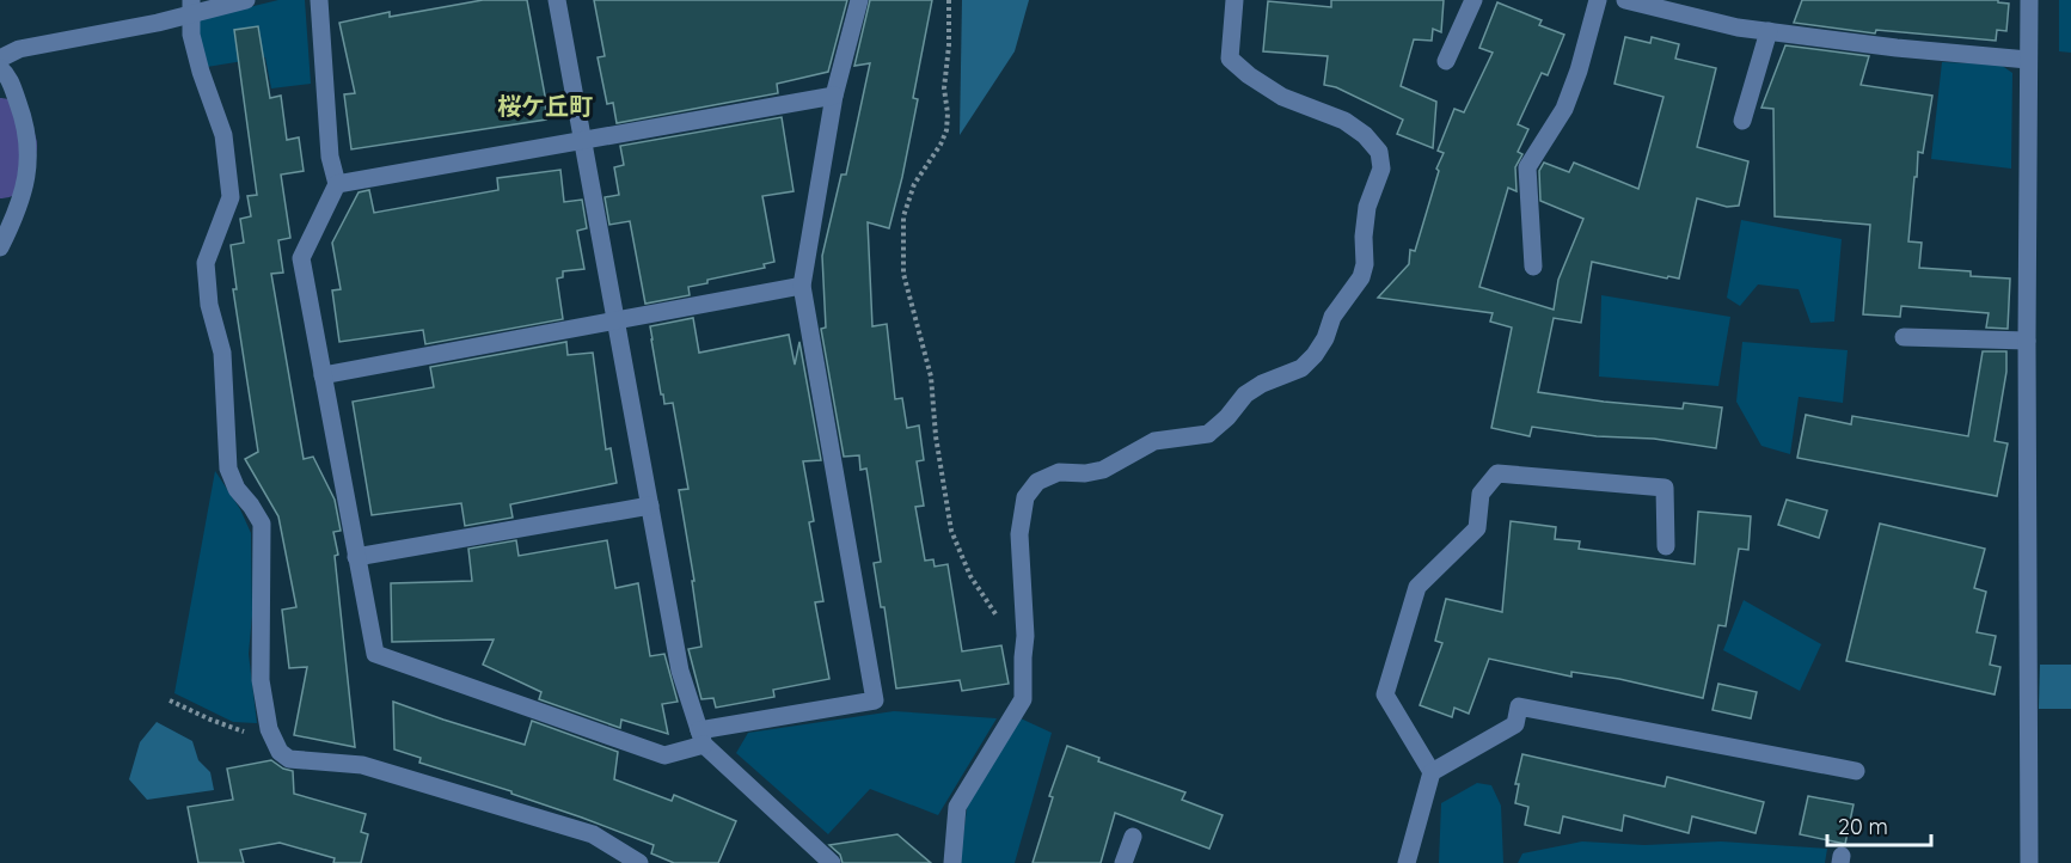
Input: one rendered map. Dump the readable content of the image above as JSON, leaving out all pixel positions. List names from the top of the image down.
{
  "districts": ["桜ケ丘町"],
  "scale_bar": "20 m"
}
